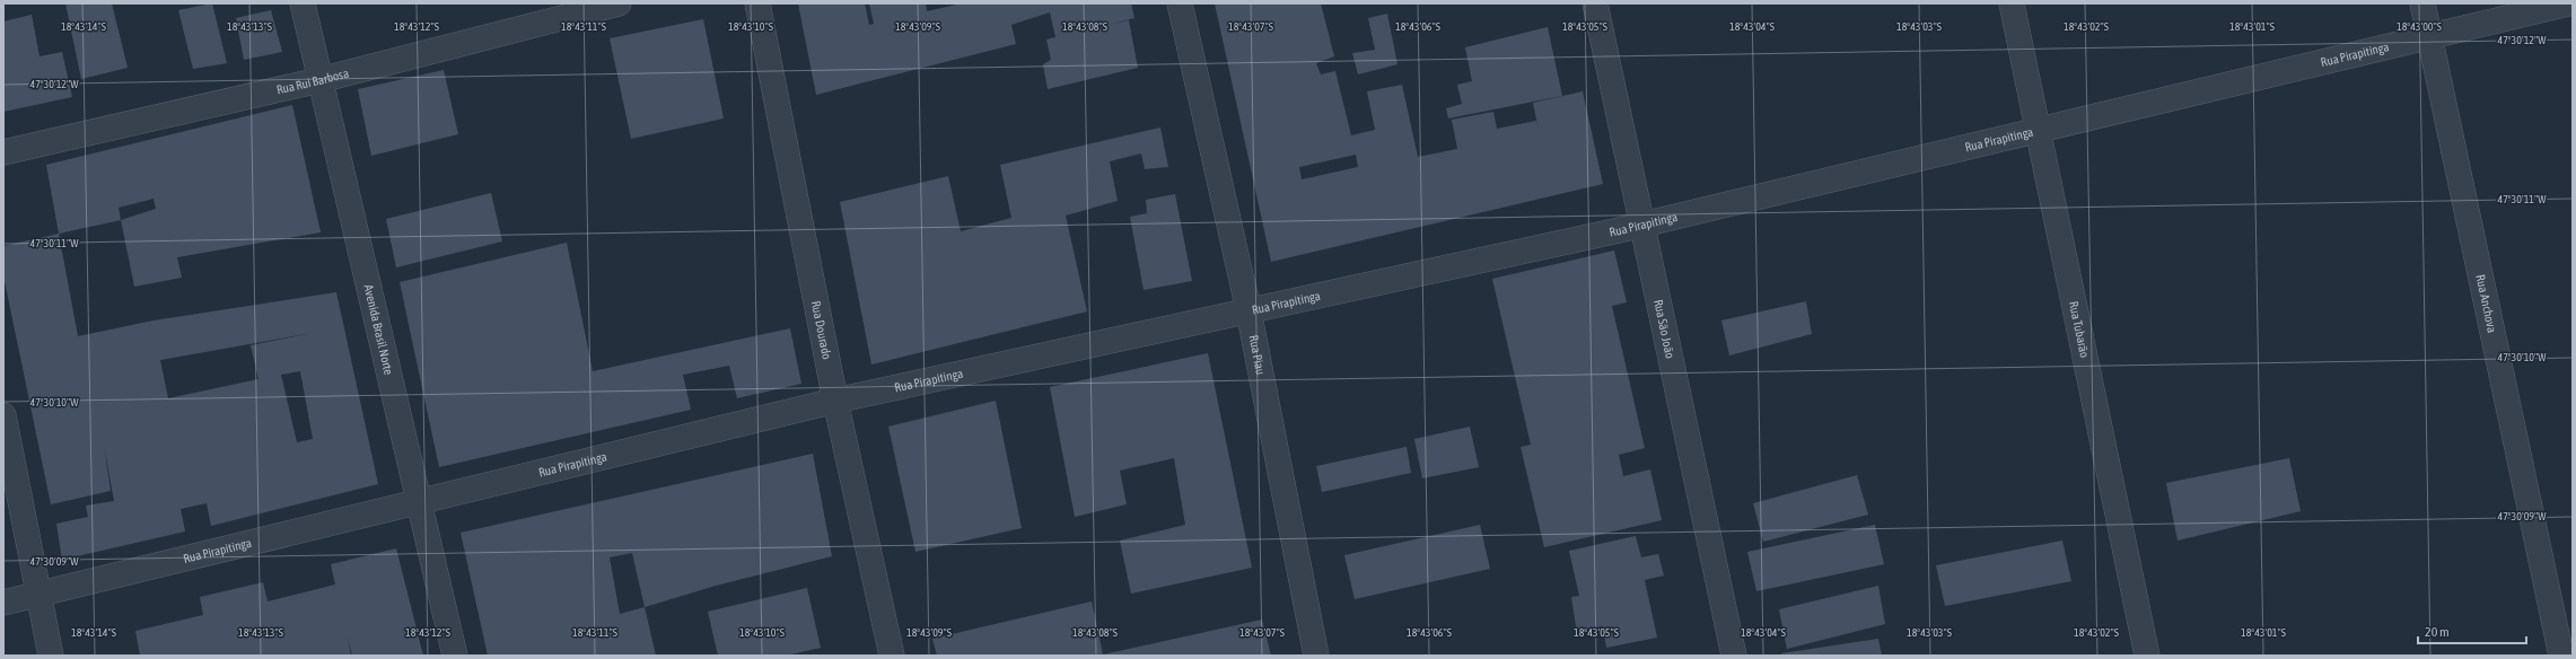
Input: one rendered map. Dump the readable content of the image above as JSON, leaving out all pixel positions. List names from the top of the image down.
{
  "streets": {
    "street": [
      "Rua Pirapitinga",
      "Rua Rui Barbosa",
      "Rua Anchova",
      "Avenida Brasil Norte",
      "Rua São João",
      "Rua Tubarão",
      "Rua Dourado",
      "Rua Piau"
    ]
  },
  "crossings": [
    ["Rua Pirapitinga", "Rua Anchova"],
    ["Rua Pirapitinga", "Avenida Brasil Norte"],
    ["Rua Pirapitinga", "Rua São João"],
    ["Rua Pirapitinga", "Rua Tubarão"],
    ["Rua Pirapitinga", "Rua Dourado"],
    ["Rua Pirapitinga", "Rua Piau"],
    ["Rua Rui Barbosa", "Avenida Brasil Norte"]
  ],
  "scale_bar": "20 m",
  "coordinates": [
    "18°43'14\"S",
    "18°43'13\"S",
    "18°43'12\"S",
    "18°43'11\"S",
    "18°43'10\"S",
    "18°43'09\"S",
    "18°43'08\"S",
    "18°43'07\"S",
    "18°43'06\"S",
    "18°43'05\"S",
    "18°43'04\"S",
    "18°43'03\"S",
    "18°43'02\"S",
    "18°43'01\"S",
    "18°43'00\"S",
    "47°30'12\"W",
    "47°30'11\"W",
    "47°30'10\"W",
    "47°30'09\"W"
  ]
}
